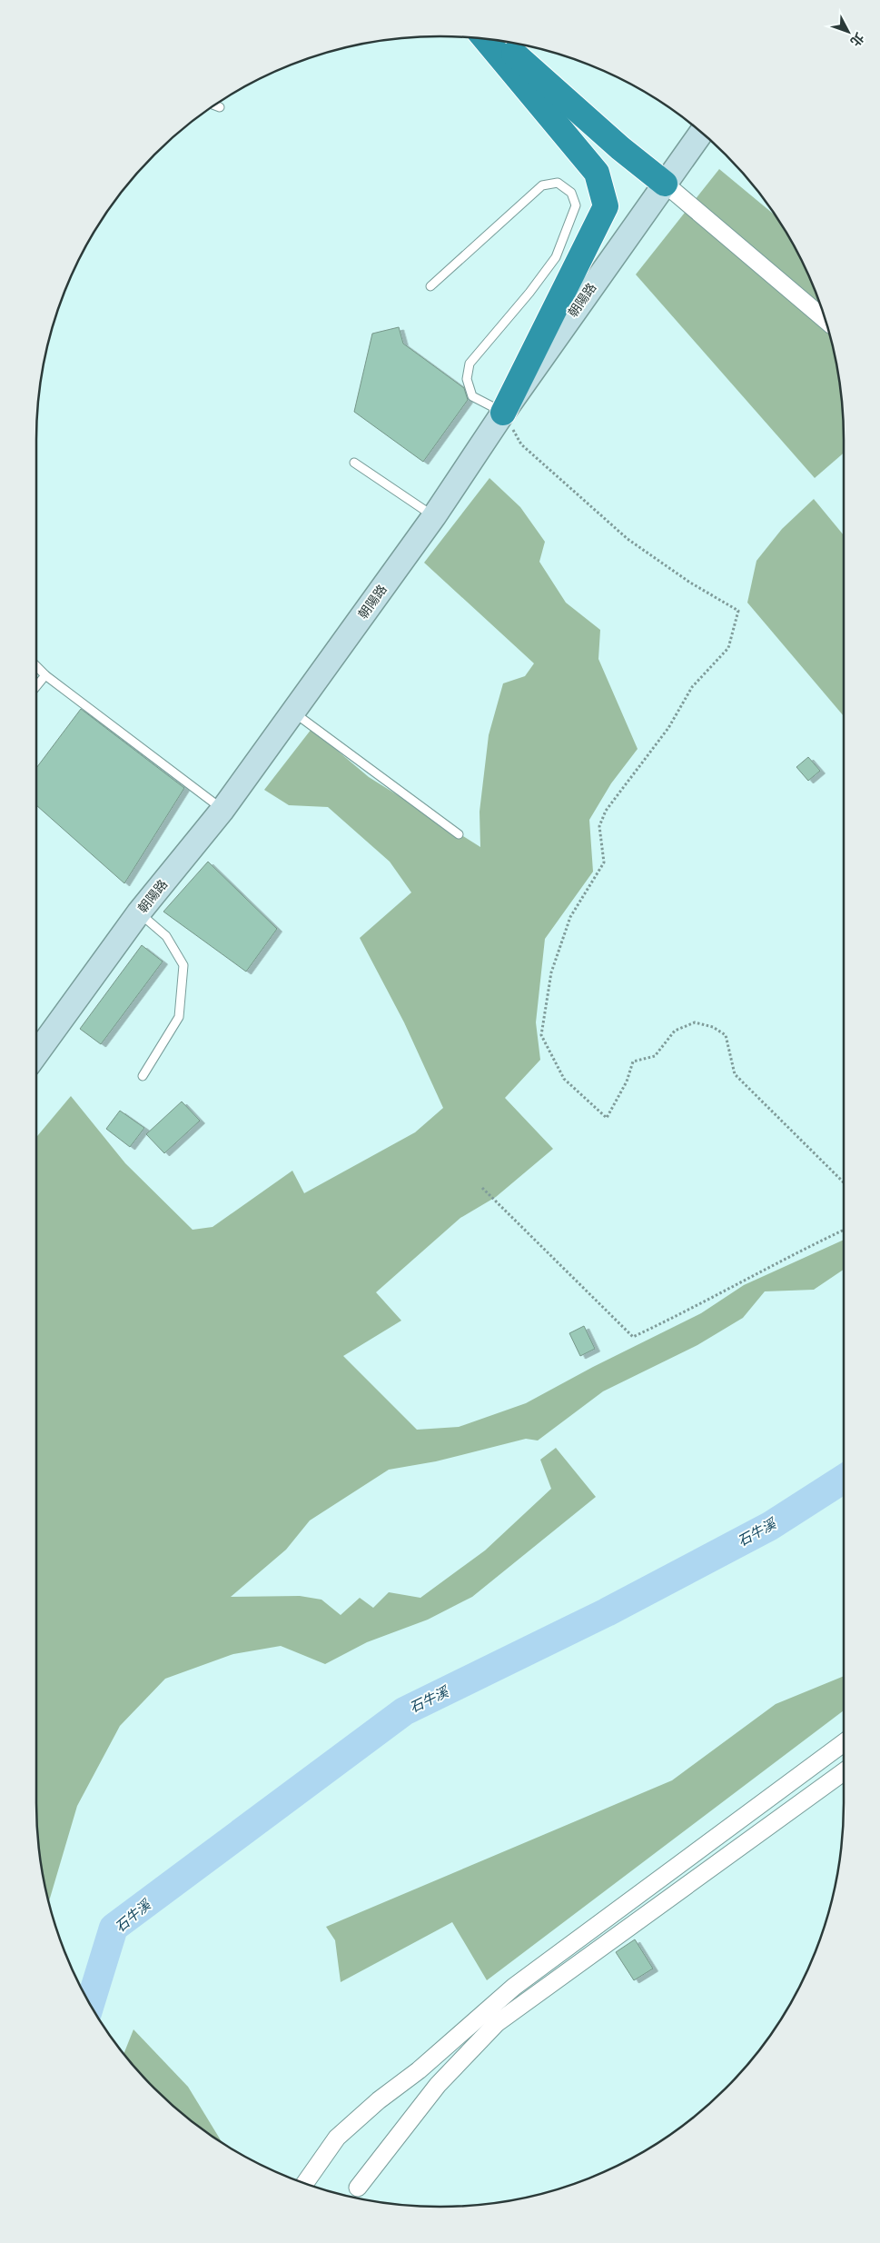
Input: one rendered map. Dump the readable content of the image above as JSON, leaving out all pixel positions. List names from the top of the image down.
{
  "streets": {
    "main road": ["朝陽路"]
  },
  "water": ["石牛溪"],
  "north": "bottom right"
}
